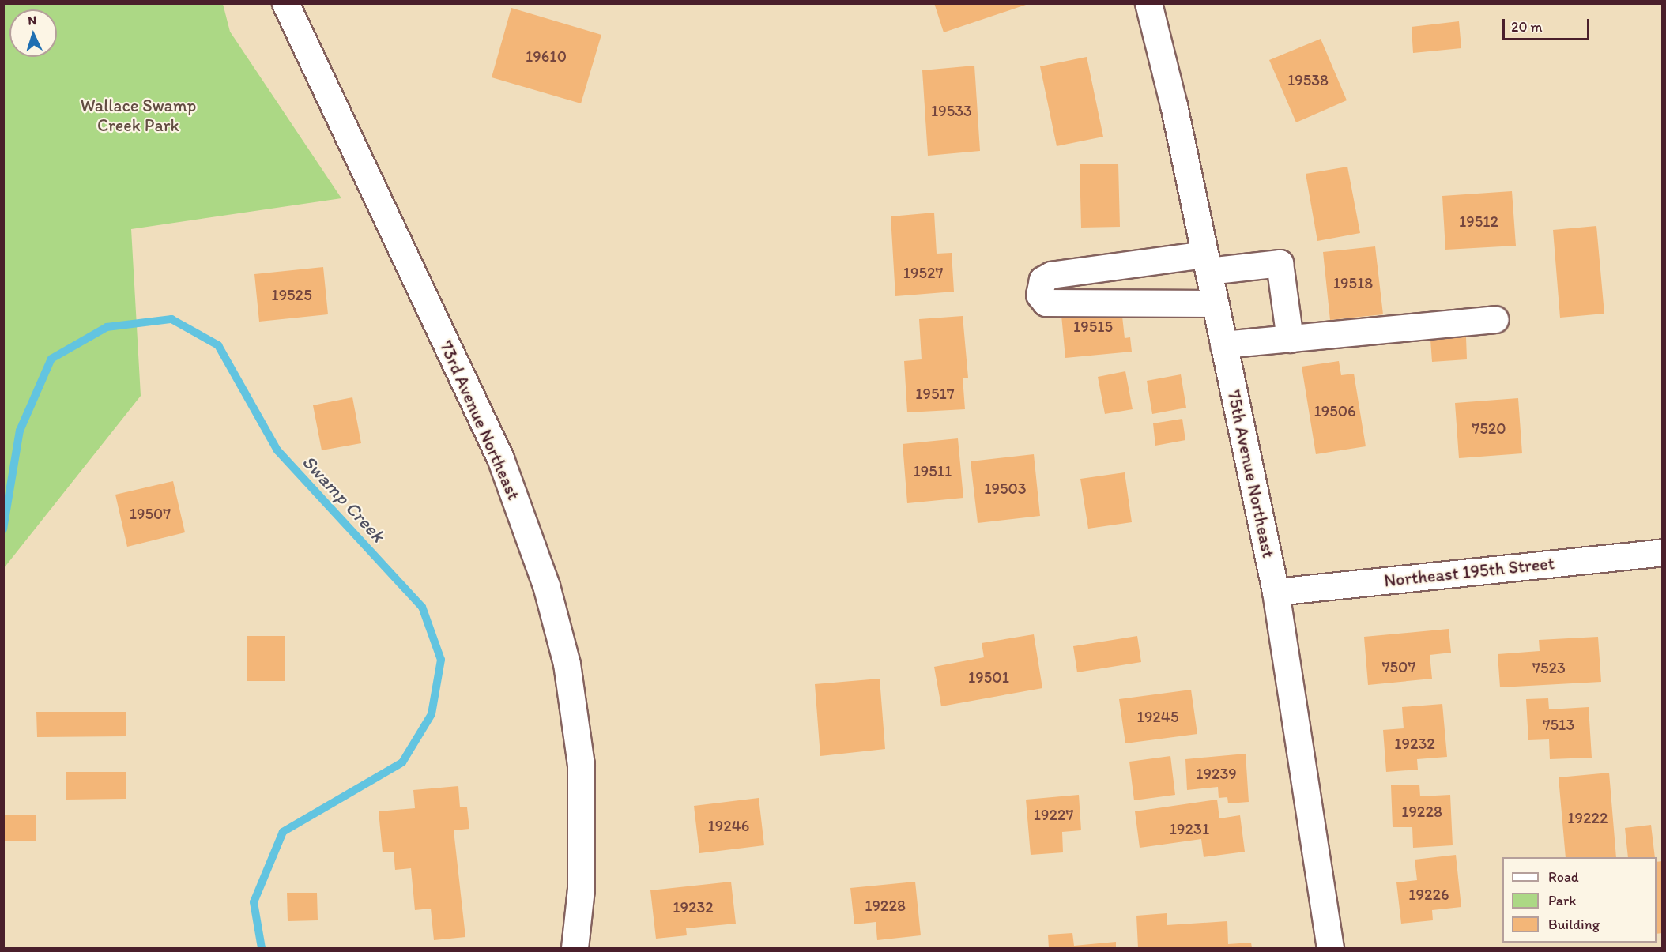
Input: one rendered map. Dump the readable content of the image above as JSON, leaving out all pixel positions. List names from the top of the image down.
{
  "streets": {
    "street": ["73rd Avenue Northeast", "75th Avenue Northeast", "Northeast 195th Street"]
  },
  "crossings": [
    ["75th Avenue Northeast", "Northeast 195th Street"]
  ],
  "water": ["Swamp Creek"],
  "parks": ["Wallace Swamp Creek Park"],
  "house_numbers": [
    "19610",
    "19538",
    "19533",
    "19512",
    "19527",
    "19518",
    "19525",
    "19515",
    "19517",
    "19506",
    "7520",
    "19511",
    "19503",
    "19507",
    "7507",
    "7523",
    "19501",
    "19245",
    "7513",
    "19232",
    "19239",
    "19228",
    "19227",
    "19222",
    "19246",
    "19231",
    "19226",
    "19228",
    "19232"
  ],
  "legend": ["Road", "Park", "Building"],
  "scale_bar": "20 m",
  "north": "top"
}
